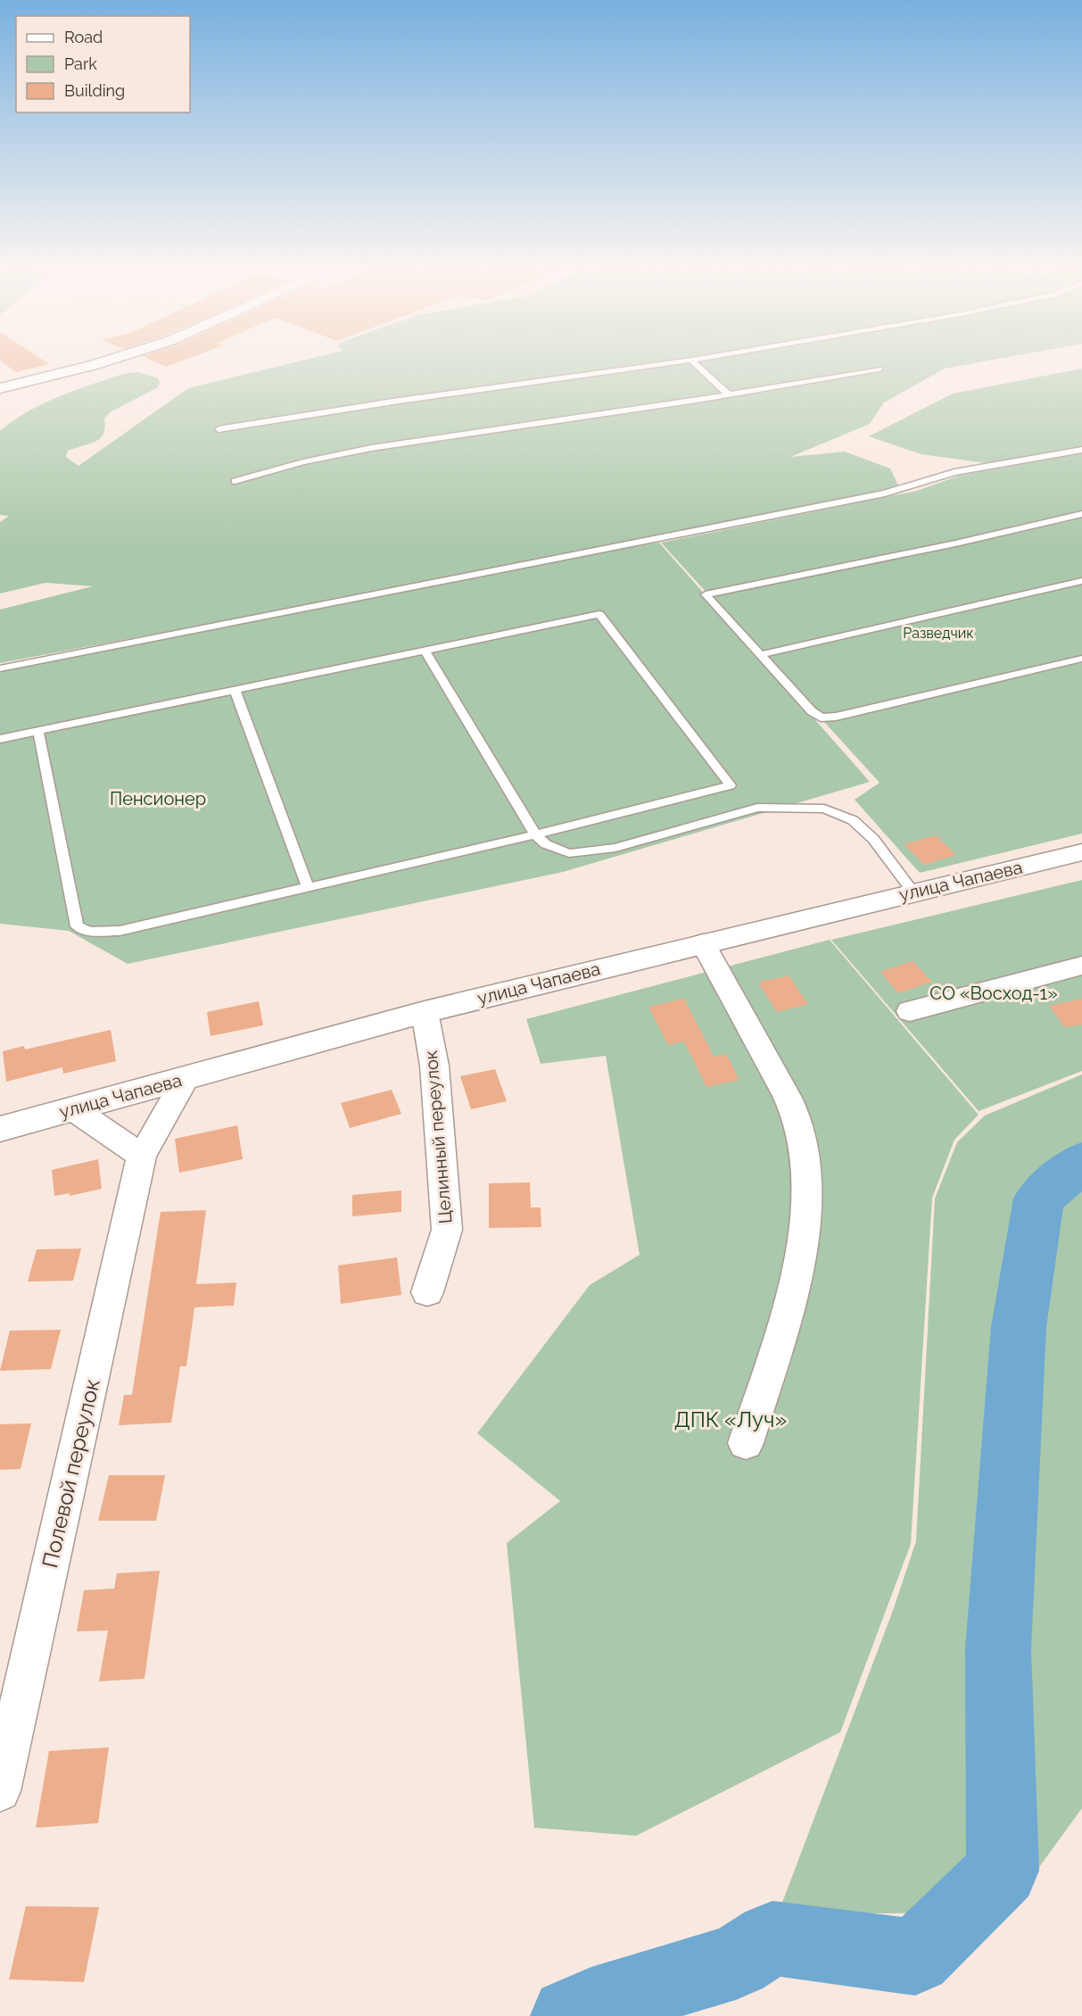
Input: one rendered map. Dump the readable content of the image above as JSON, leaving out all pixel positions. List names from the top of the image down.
{
  "streets": {
    "street": ["улица Чапаева", "Целинный переулок", "Полевой переулок"]
  },
  "crossings": [
    ["улица Чапаева", "Целинный переулок"],
    ["улица Чапаева", "Полевой переулок"]
  ],
  "parks": [
    "Разведчик",
    "Пенсионер",
    "СО «Восход-1»",
    "ДПК «Луч»"
  ],
  "legend": ["Road", "Park", "Building"]
}
